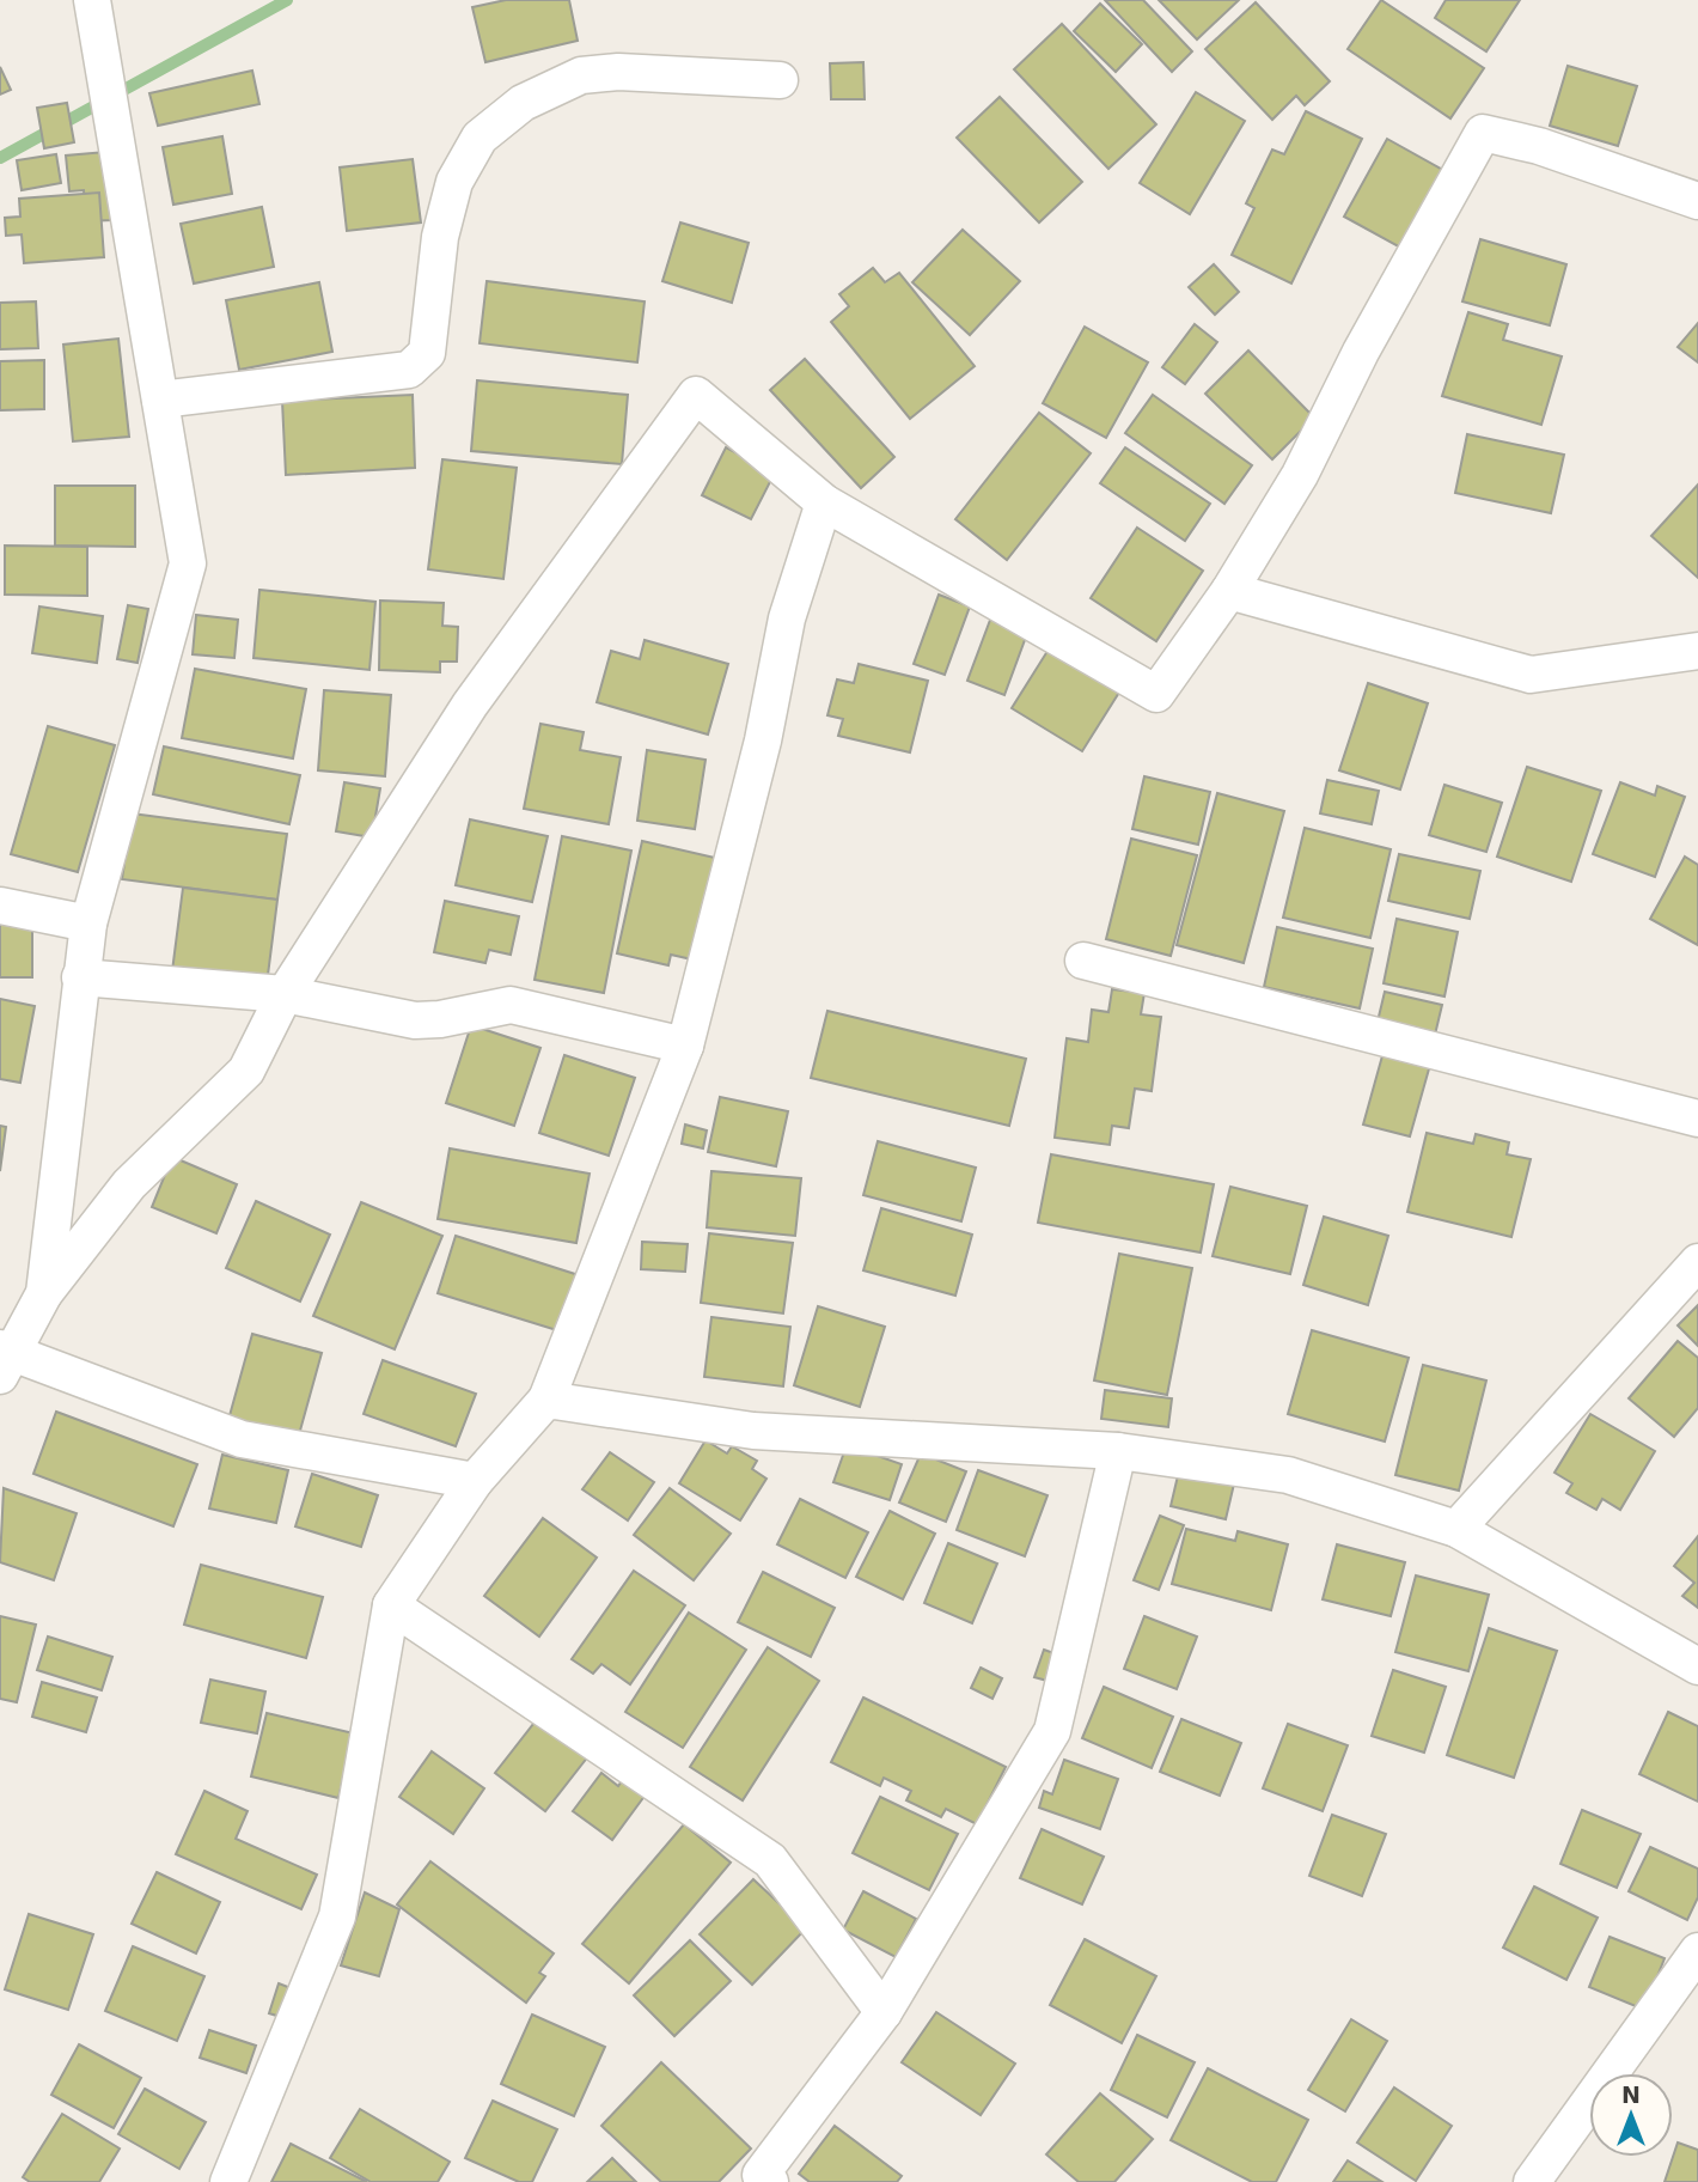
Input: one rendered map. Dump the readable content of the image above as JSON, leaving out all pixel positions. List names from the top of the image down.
{
  "north": "top"
}
